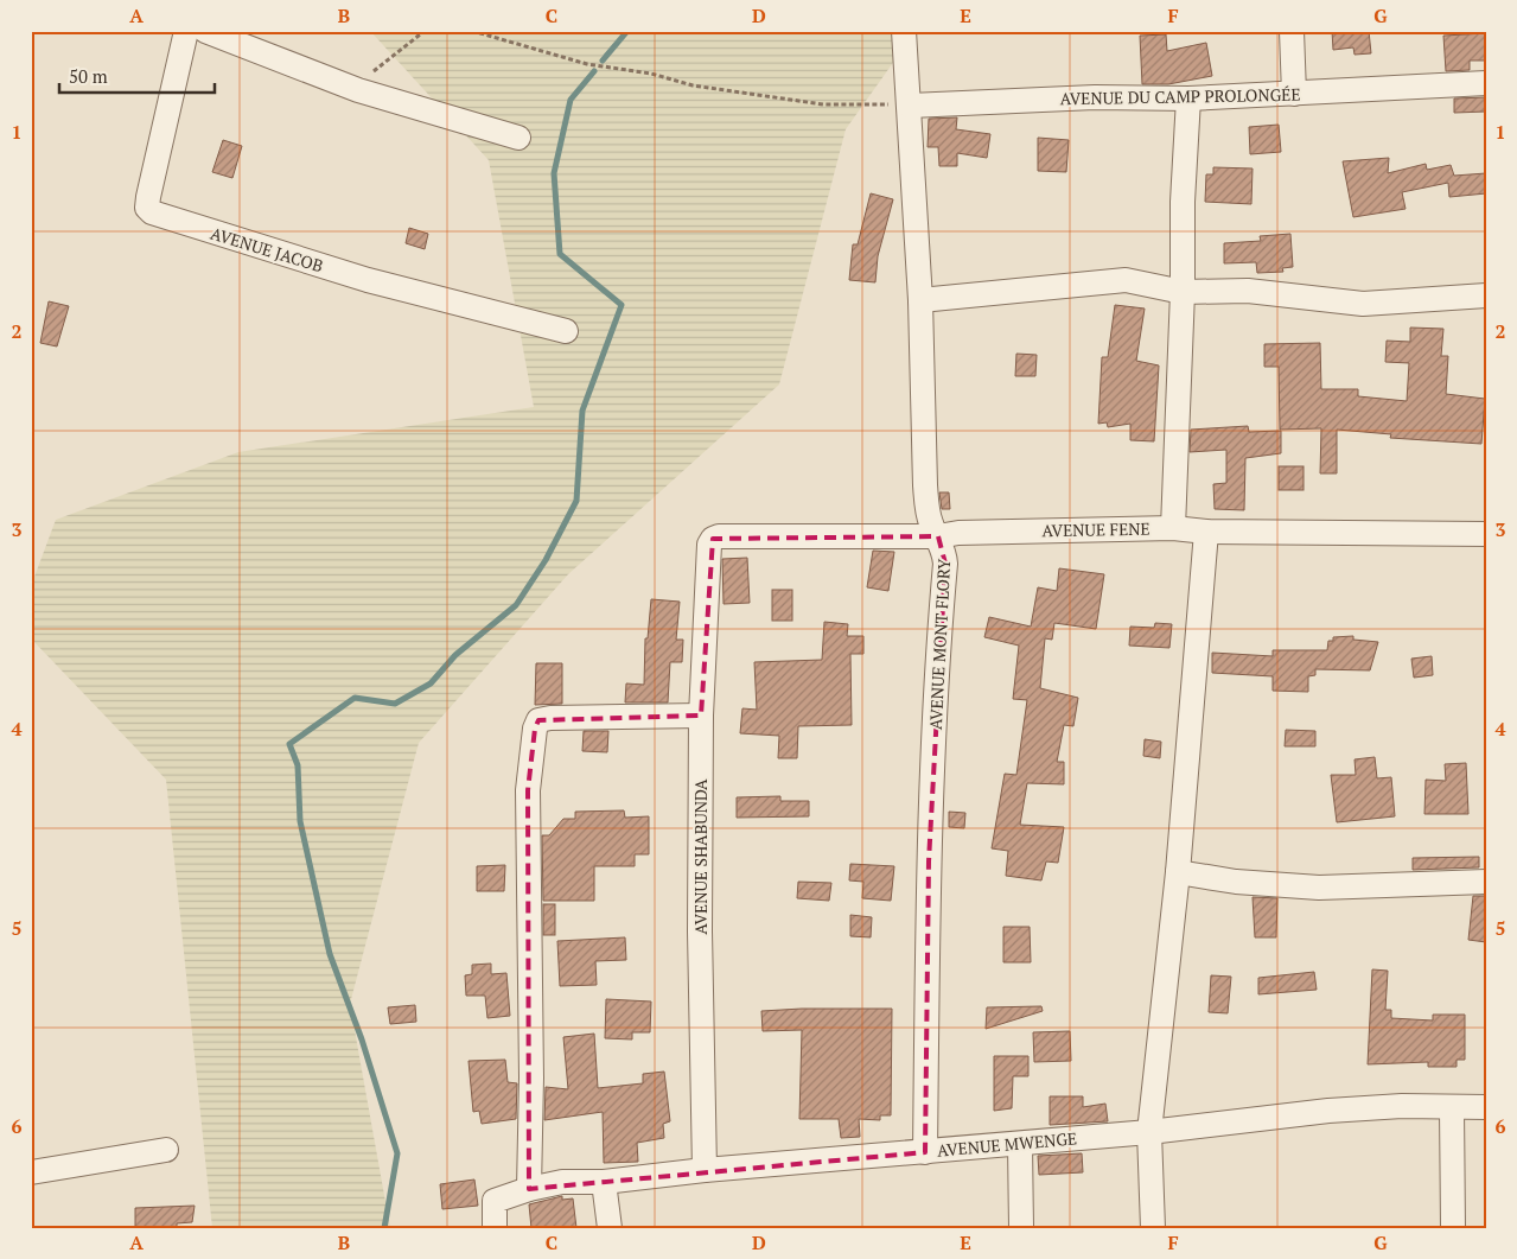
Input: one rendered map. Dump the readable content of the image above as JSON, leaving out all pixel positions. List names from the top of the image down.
{
  "streets": {
    "street": [
      "AVENUE DU CAMP PROLONGÉE",
      "AVENUE JACOB",
      "AVENUE FENE",
      "AVENUE MONT FLORY",
      "AVENUE SHABUNDA",
      "AVENUE MWENGE"
    ]
  },
  "crossings": [
    ["AVENUE DU CAMP PROLONGÉE", "AVENUE MONT FLORY"],
    ["AVENUE FENE", "AVENUE MONT FLORY"],
    ["AVENUE FENE", "AVENUE SHABUNDA"],
    ["AVENUE MONT FLORY", "AVENUE MWENGE"],
    ["AVENUE SHABUNDA", "AVENUE MWENGE"]
  ],
  "scale_bar": "50 m",
  "grid": {
    "columns": [
      "A",
      "B",
      "C",
      "D",
      "E",
      "F",
      "G"
    ],
    "rows": [
      "1",
      "2",
      "3",
      "4",
      "5",
      "6"
    ]
  }
}
